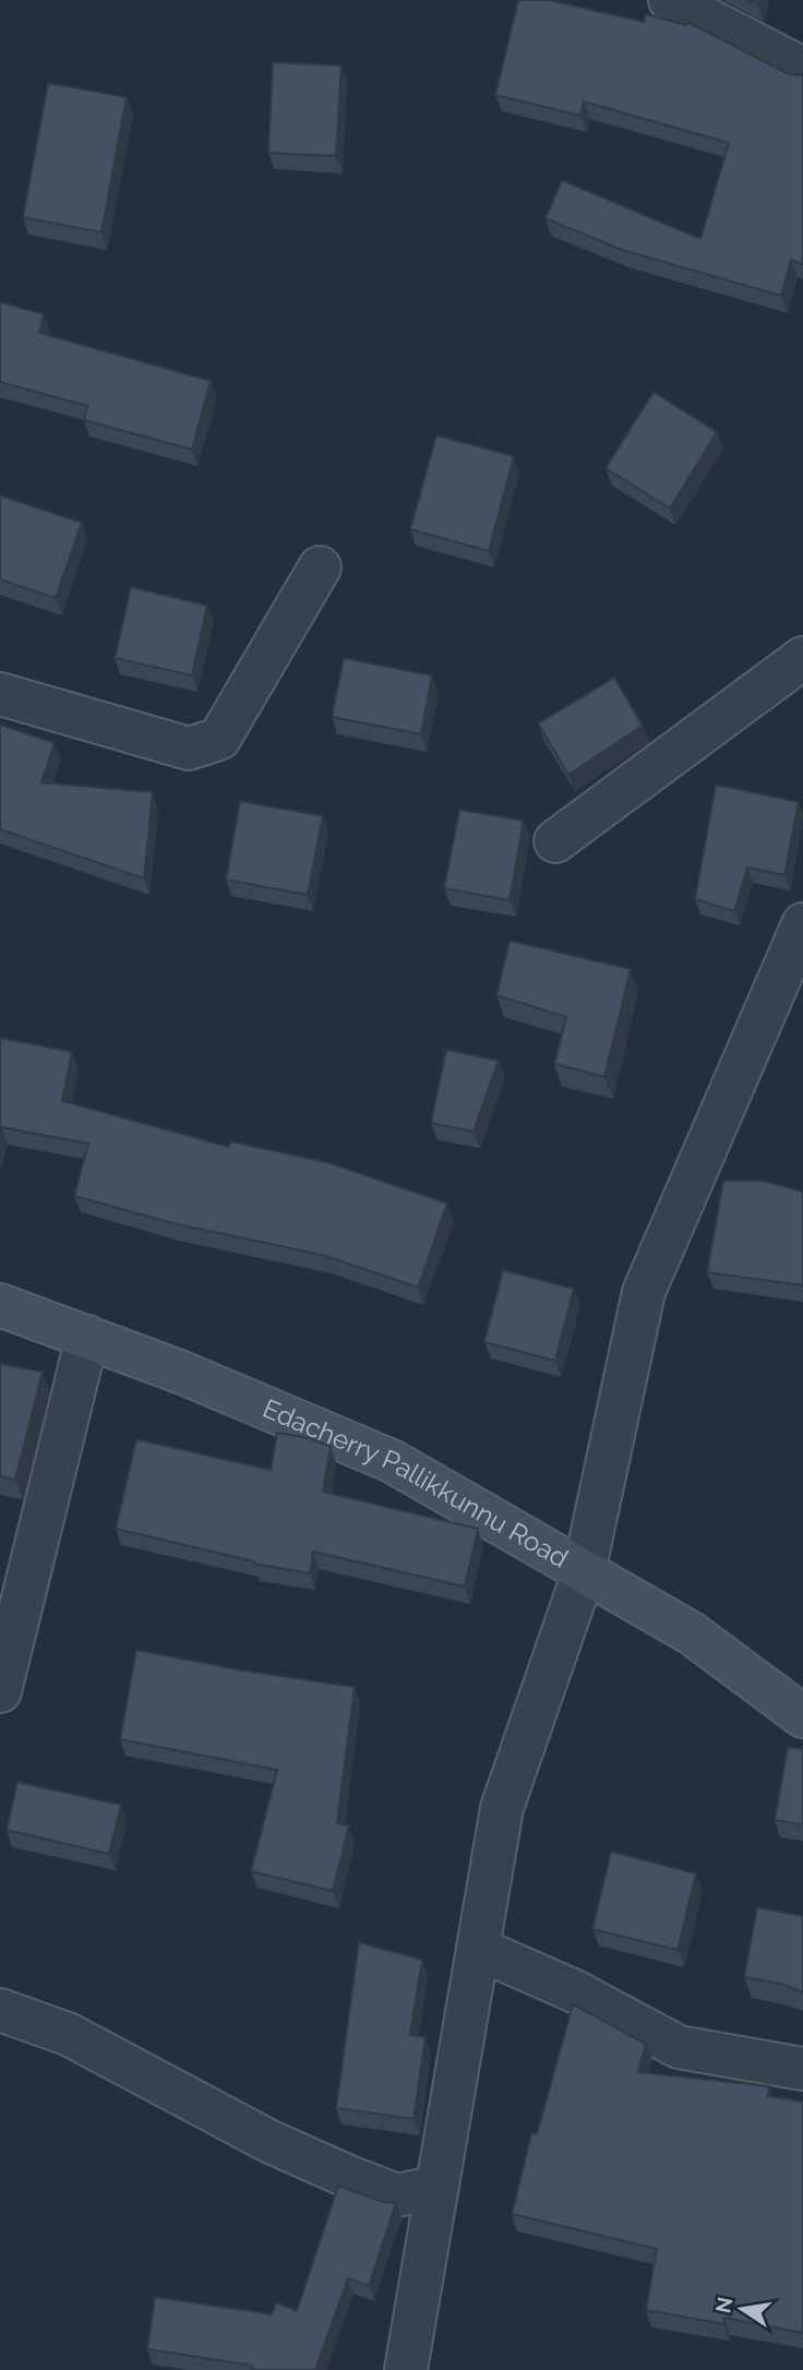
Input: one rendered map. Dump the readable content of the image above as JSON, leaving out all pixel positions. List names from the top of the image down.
{
  "streets": {
    "main road": ["Edacherry Pallikkunnu Road"]
  },
  "north": "left"
}
